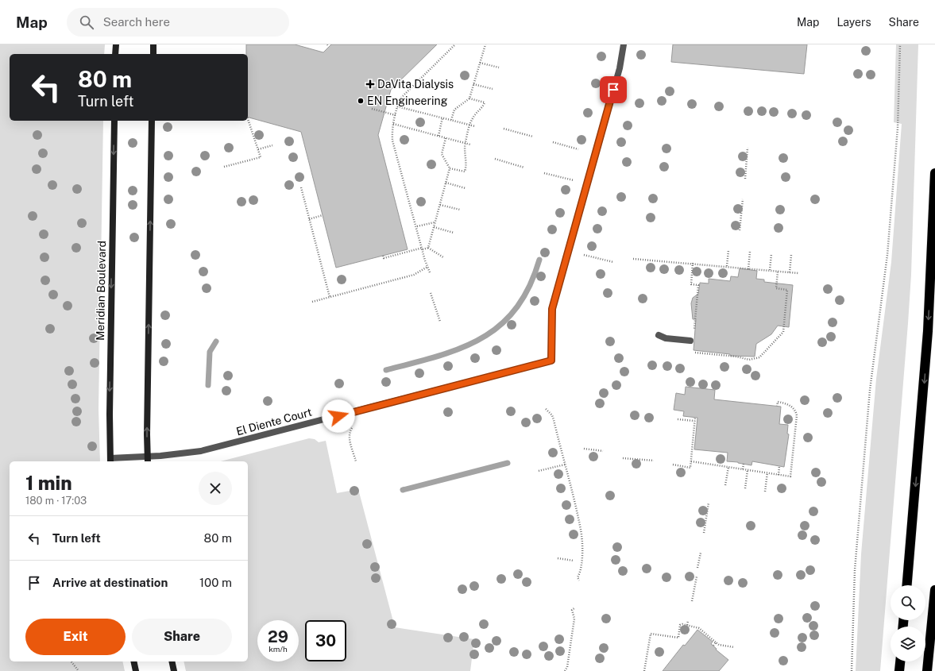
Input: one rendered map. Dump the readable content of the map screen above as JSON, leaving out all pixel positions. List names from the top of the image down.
{
  "streets": {
    "main road": ["Meridian Boulevard"],
    "street": ["El Diente Court"]
  },
  "crossings": [
    ["Meridian Boulevard", "El Diente Court"]
  ],
  "places": {
    "health": ["DaVita Dialysis"],
    "other": ["EN Engineering"]
  },
  "page": {
    "header": "Map",
    "search": "Search here",
    "nav": ["Map", "Layers", "Share"],
    "turn": ["80 m", "Turn left"],
    "heading": ["1 min", "180 m · 17:03"],
    "list": [
      {
        "name": "Turn left",
        "value": "80 m"
      },
      {
        "name": "Arrive at destination",
        "value": "100 m"
      }
    ],
    "buttons": ["Exit", "Share"],
    "speed": "29 km/h",
    "limit": "30"
  }
}
